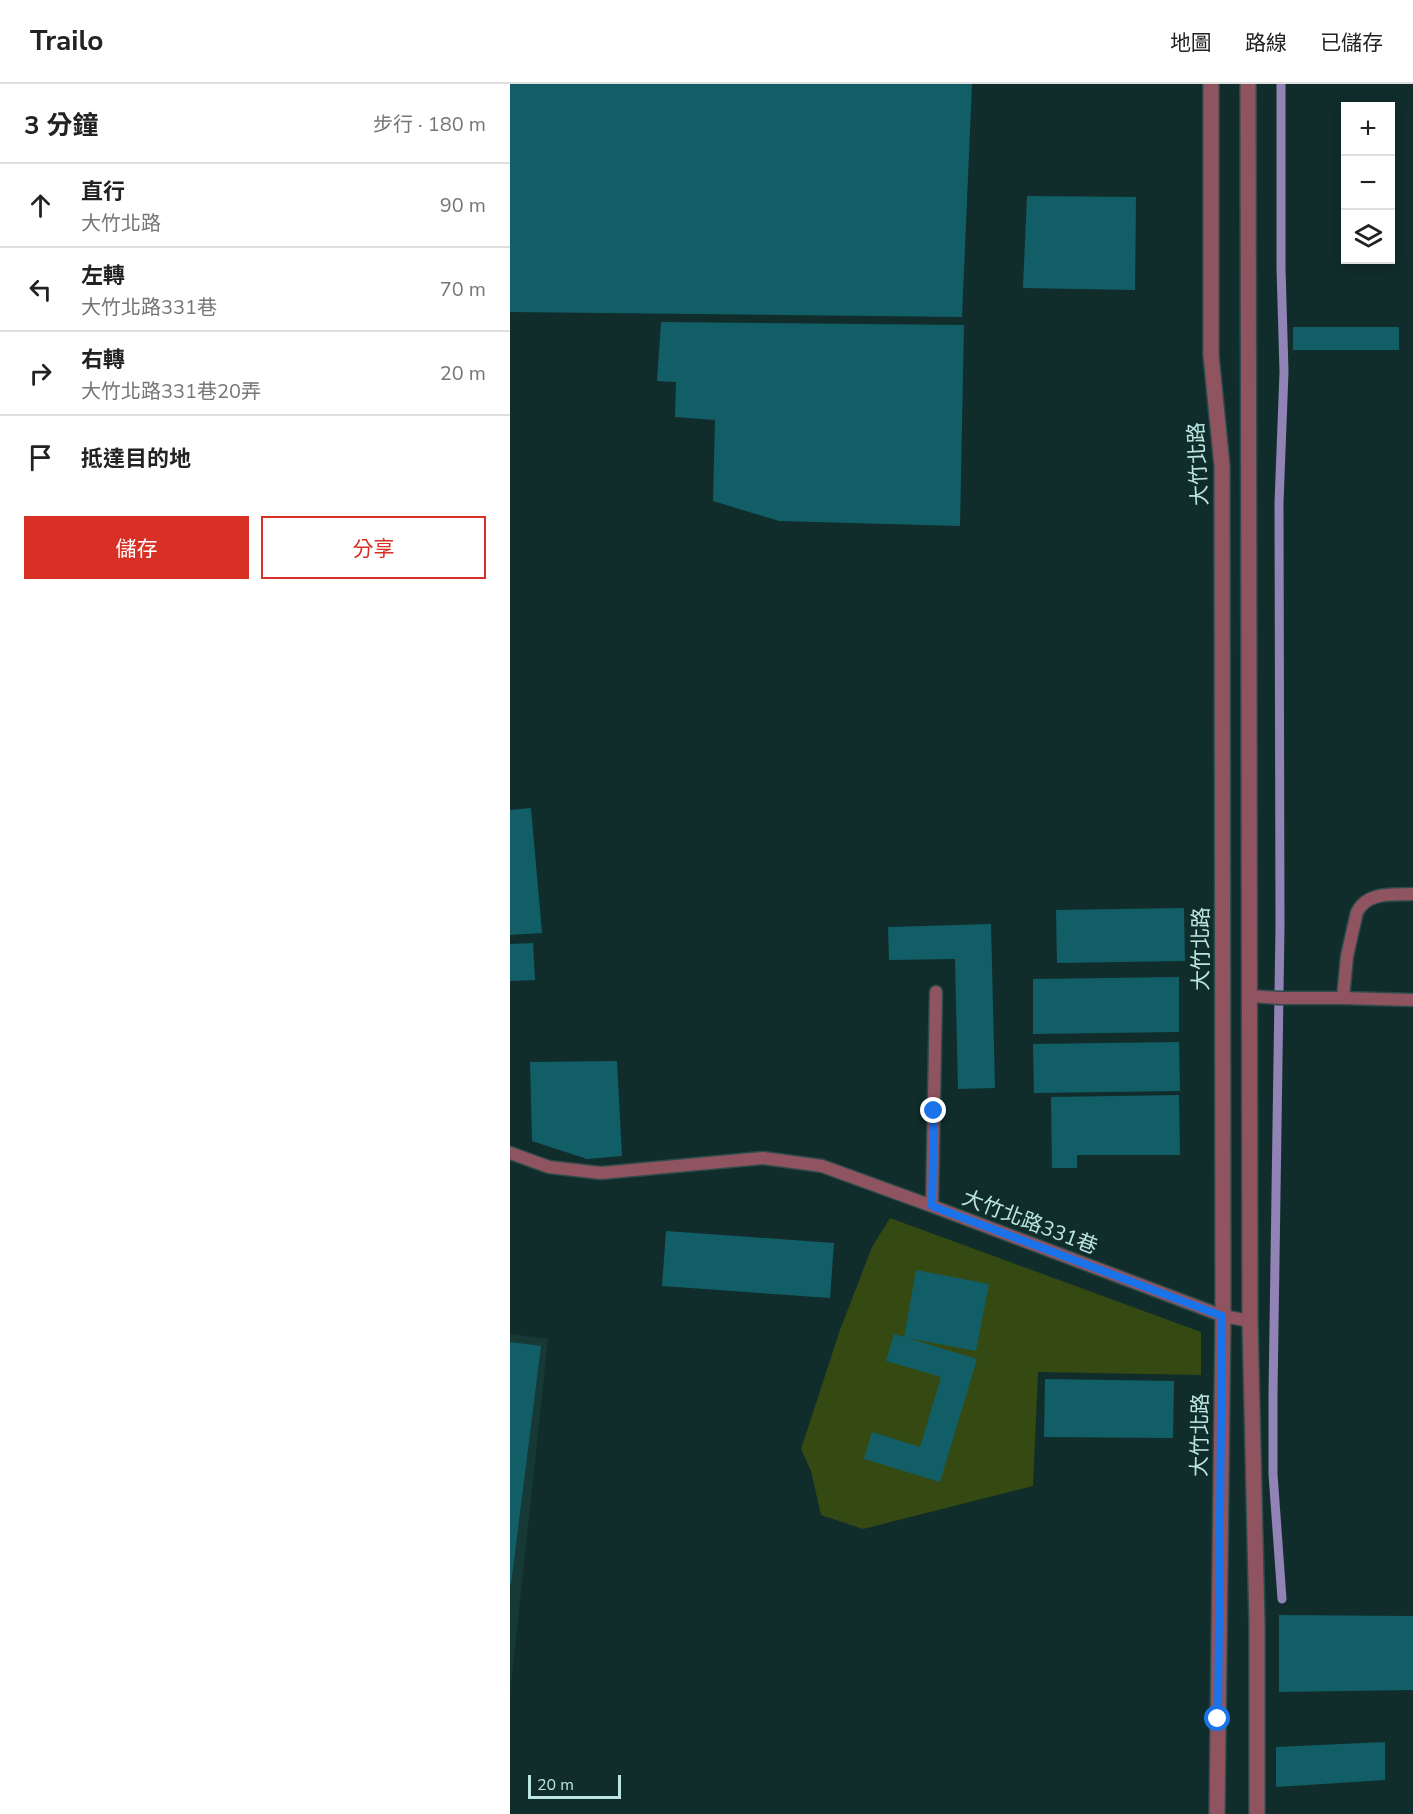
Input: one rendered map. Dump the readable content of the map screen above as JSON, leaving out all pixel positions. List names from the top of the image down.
{
  "streets": {
    "street": ["大竹北路"],
    "lane": ["大竹北路331巷"]
  },
  "crossings": [
    ["大竹北路", "大竹北路331巷"]
  ],
  "scale_bar": "20 m",
  "page": {
    "header": "Trailo",
    "nav": ["地圖", "路線", "已儲存"],
    "heading": ["3 分鐘", "步行 · 180 m"],
    "map_buttons": ["+", "−"],
    "list": [
      ["直行", "大竹北路", "90 m"],
      ["左轉", "大竹北路331巷", "70 m"],
      ["右轉", "大竹北路331巷20弄", "20 m"],
      "抵達目的地"
    ],
    "buttons": ["儲存", "分享"],
    "scale": "20 m"
  }
}
